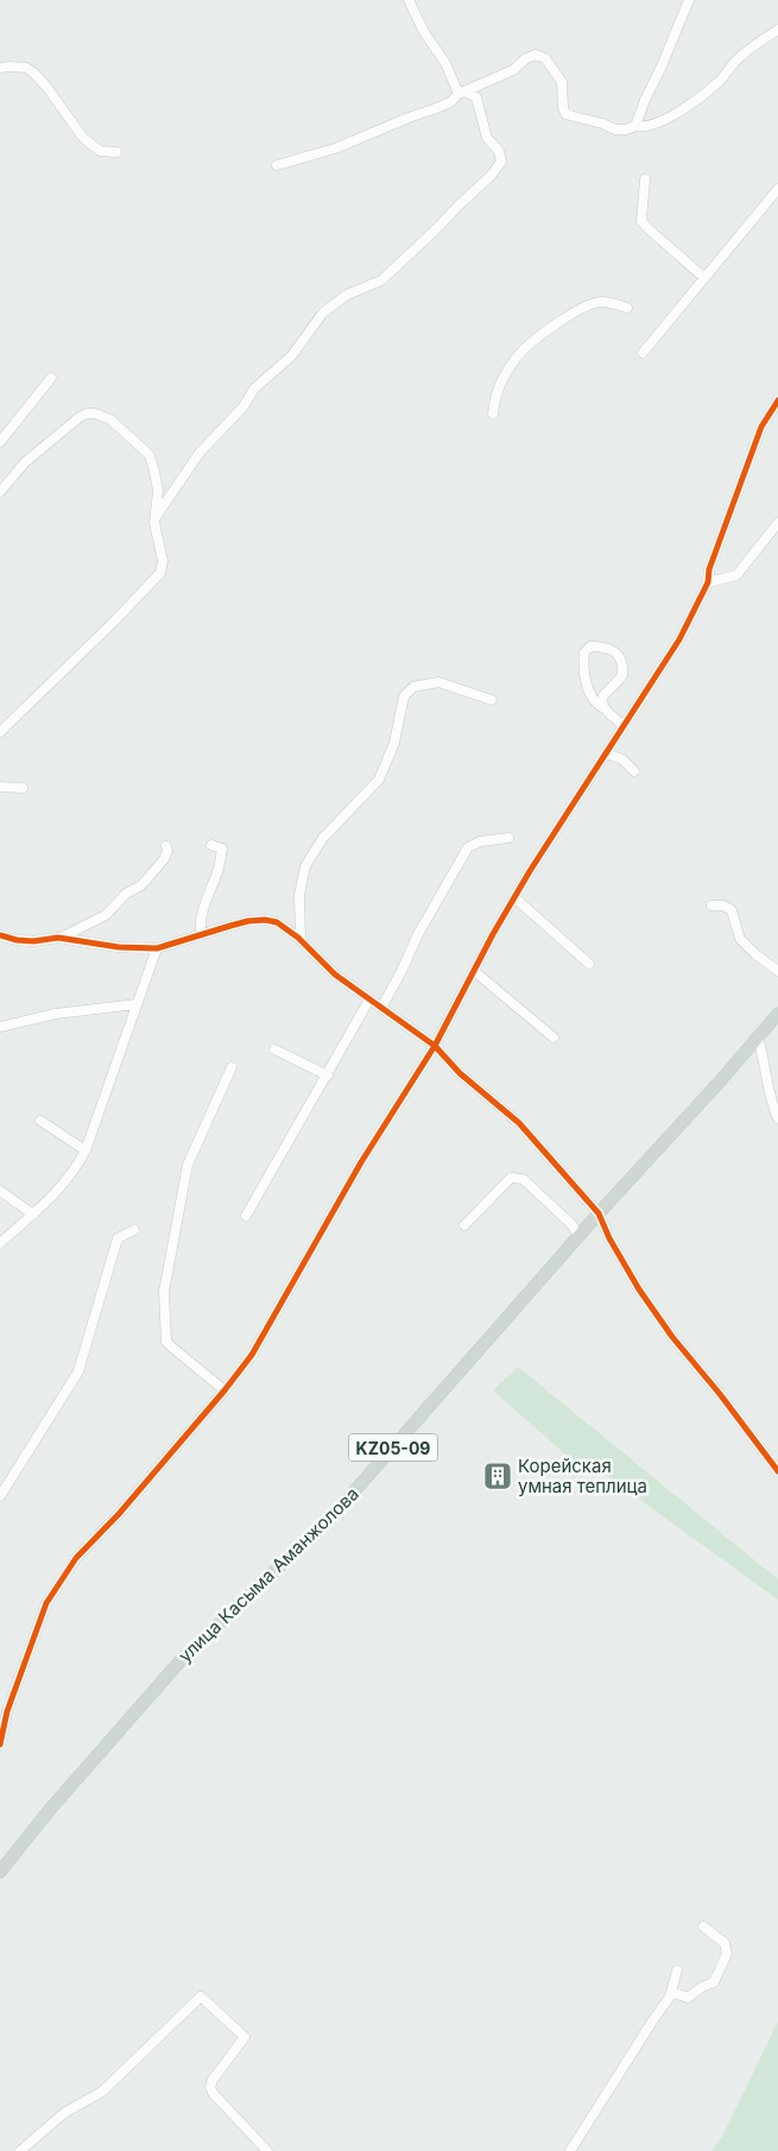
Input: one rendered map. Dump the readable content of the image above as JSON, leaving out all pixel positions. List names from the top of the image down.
{
  "streets": {
    "main road": ["KZ05-09", "улица Касыма Аманжолова"]
  },
  "places": {
    "building": ["Корейская умная теплица"]
  }
}
